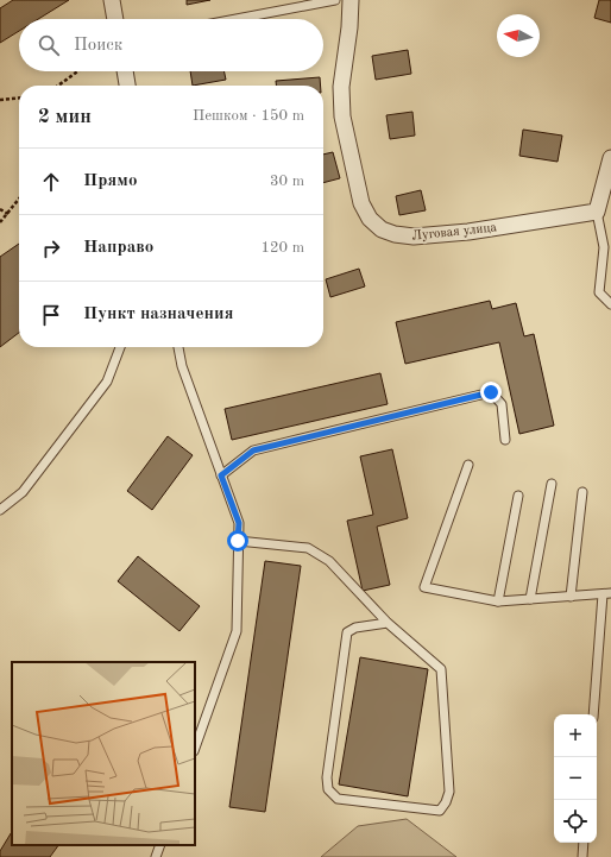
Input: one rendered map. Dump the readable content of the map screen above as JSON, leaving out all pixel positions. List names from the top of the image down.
{
  "streets": {
    "street": ["Луговая улица"]
  },
  "north": "left",
  "page": {
    "search": "Поиск",
    "heading": ["2 мин", "Пешком · 150 m"],
    "list": [
      ["Прямо", "30 m"],
      ["Направо", "120 m"],
      "Пункт назначения"
    ],
    "map_buttons": ["+", "−"]
  }
}
